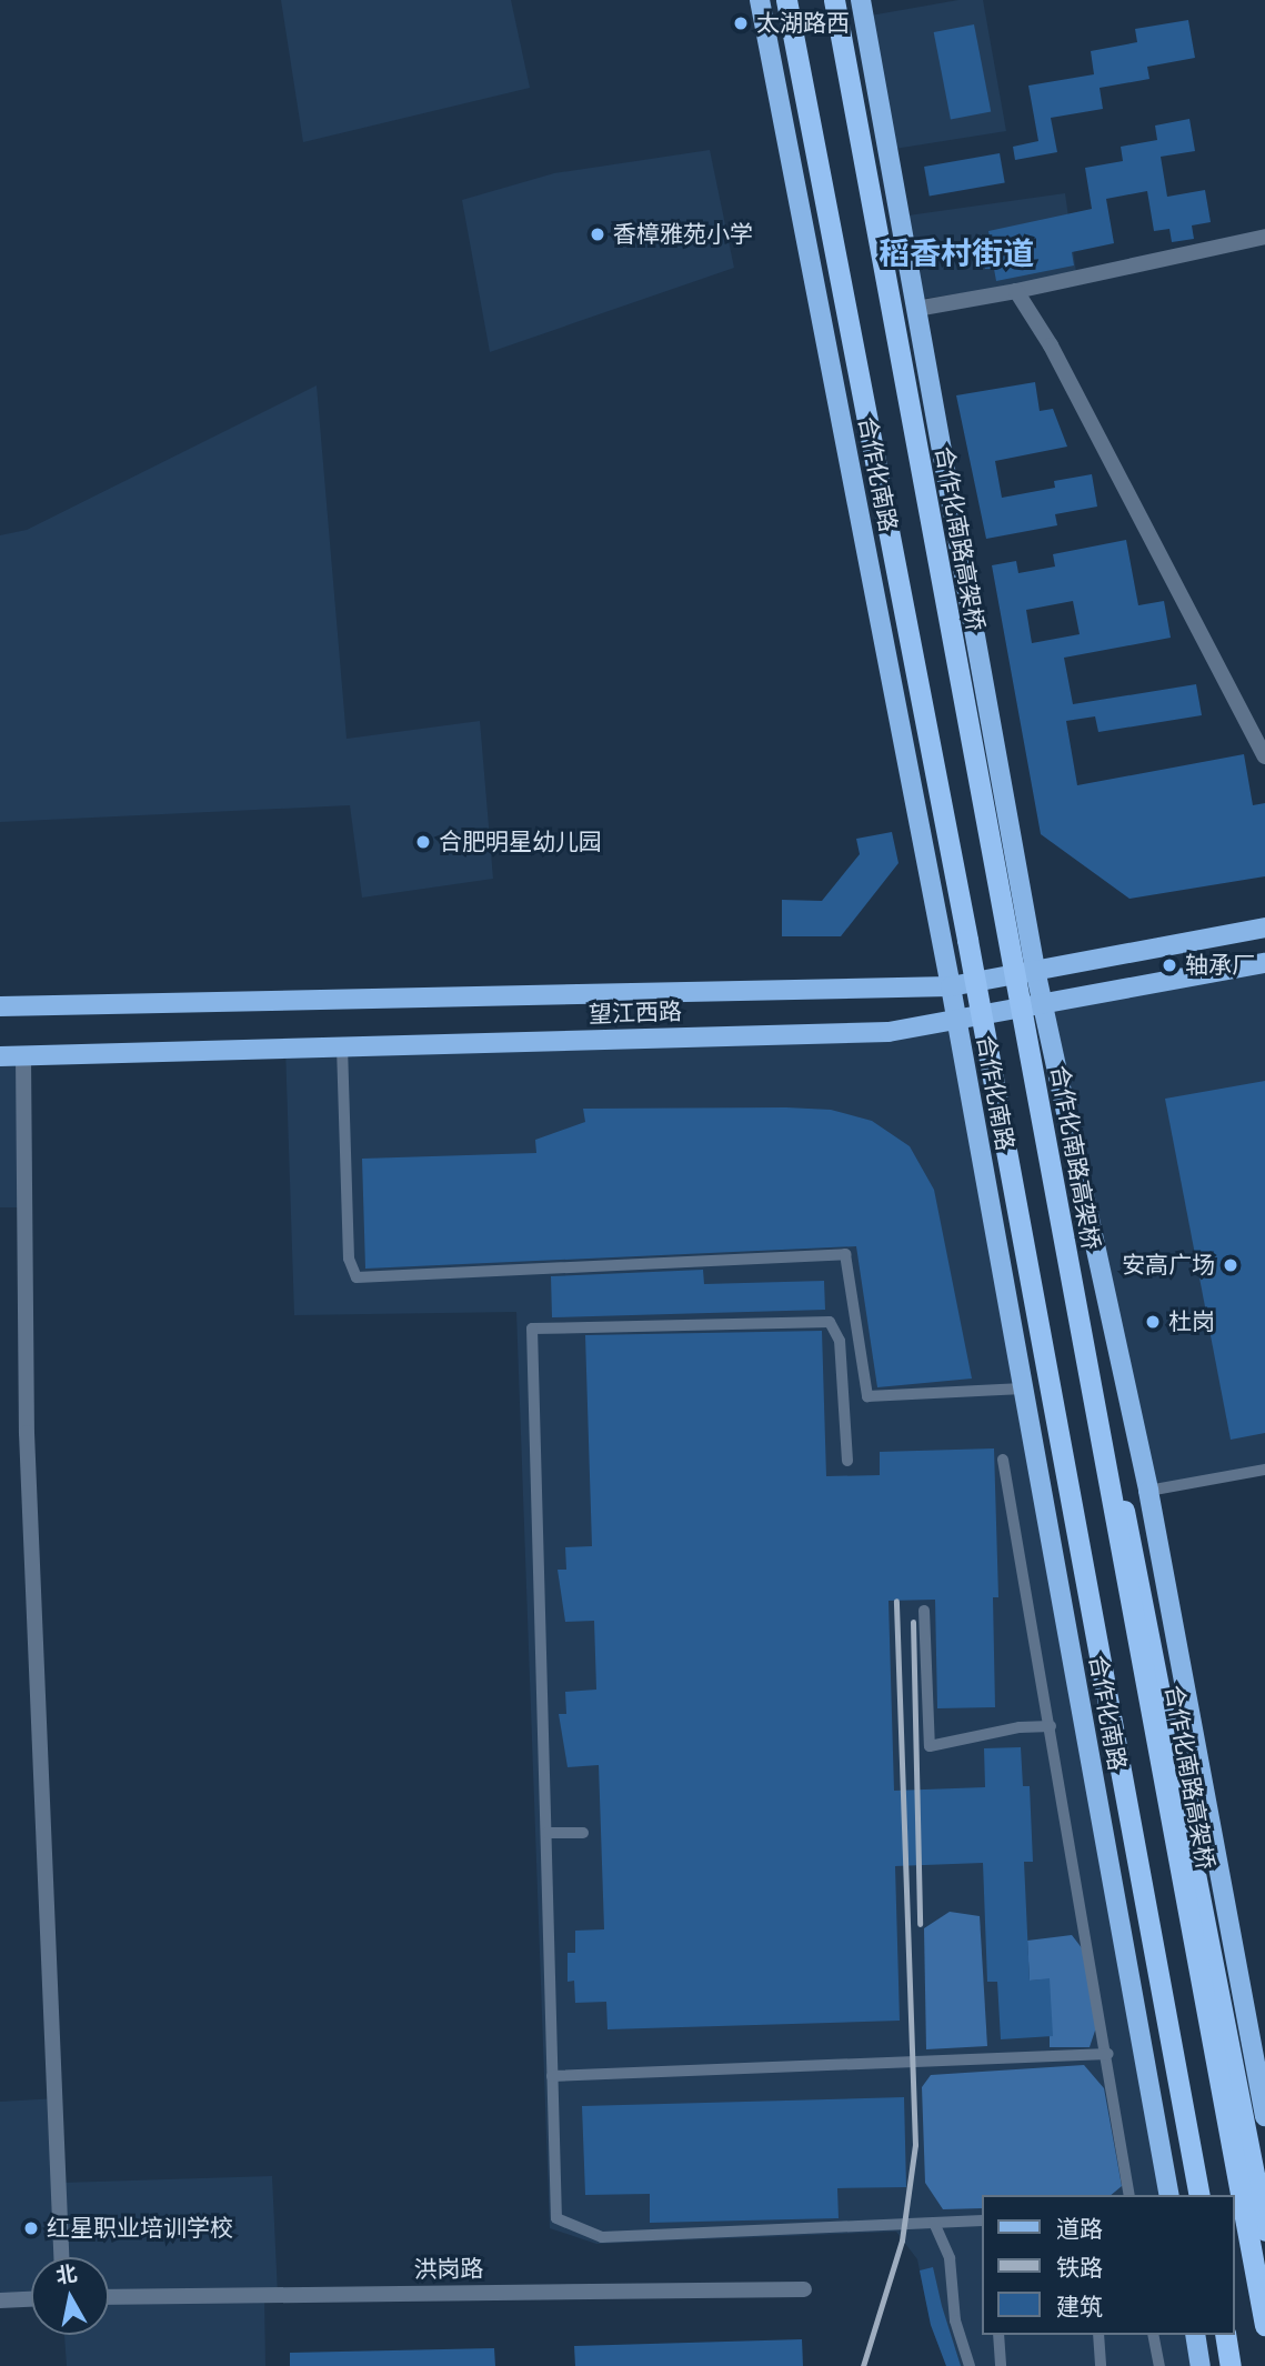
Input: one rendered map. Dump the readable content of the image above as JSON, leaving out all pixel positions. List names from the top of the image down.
{
  "streets": {
    "highway": ["合作化南路高架桥"],
    "main road": ["合作化南路", "望江西路"],
    "street": ["洪岗路"]
  },
  "crossings": [
    ["合作化南路", "望江西路"]
  ],
  "districts": ["稻香村街道"],
  "places": [
    "太湖路西",
    "香樟雅苑小学",
    "合肥明星幼儿园",
    "轴承厂",
    "安高广场",
    "杜岗",
    "红星职业培训学校"
  ],
  "legend": ["道路", "铁路", "建筑"],
  "north": "top"
}
